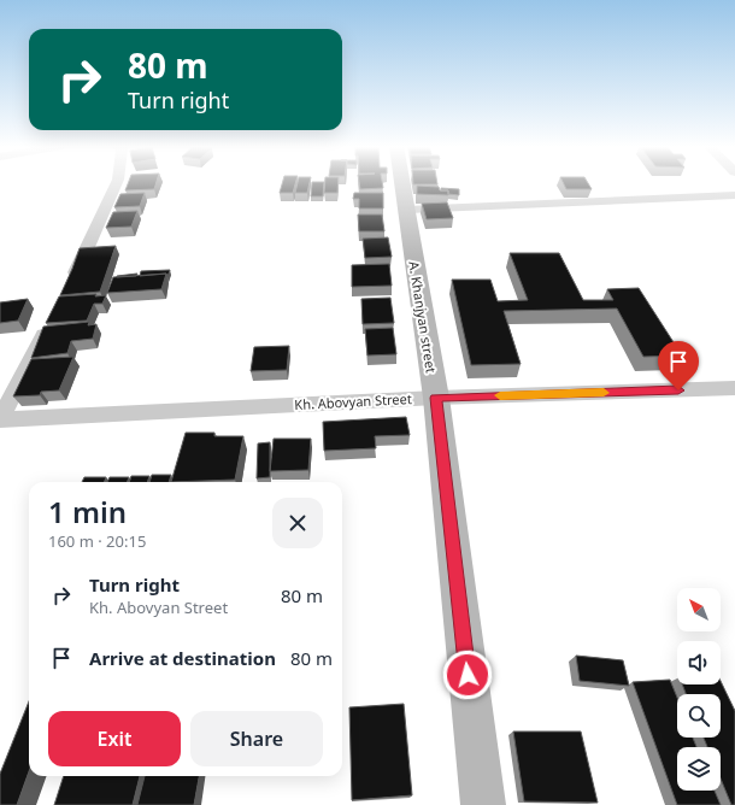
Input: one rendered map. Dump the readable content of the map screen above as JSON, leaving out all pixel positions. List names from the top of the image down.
{
  "streets": {
    "street": ["A. Khanjyan street", "Kh. Abovyan Street"]
  },
  "crossings": [
    ["A. Khanjyan street", "Kh. Abovyan Street"]
  ],
  "north": "top left",
  "page": {
    "turn": ["80 m", "Turn right"],
    "heading": ["1 min", "160 m · 20:15"],
    "list": [
      {
        "name": "Turn right",
        "note": "Kh. Abovyan Street",
        "value": "80 m"
      },
      {
        "name": "Arrive at destination",
        "value": "80 m"
      }
    ],
    "buttons": ["Exit", "Share"]
  }
}
